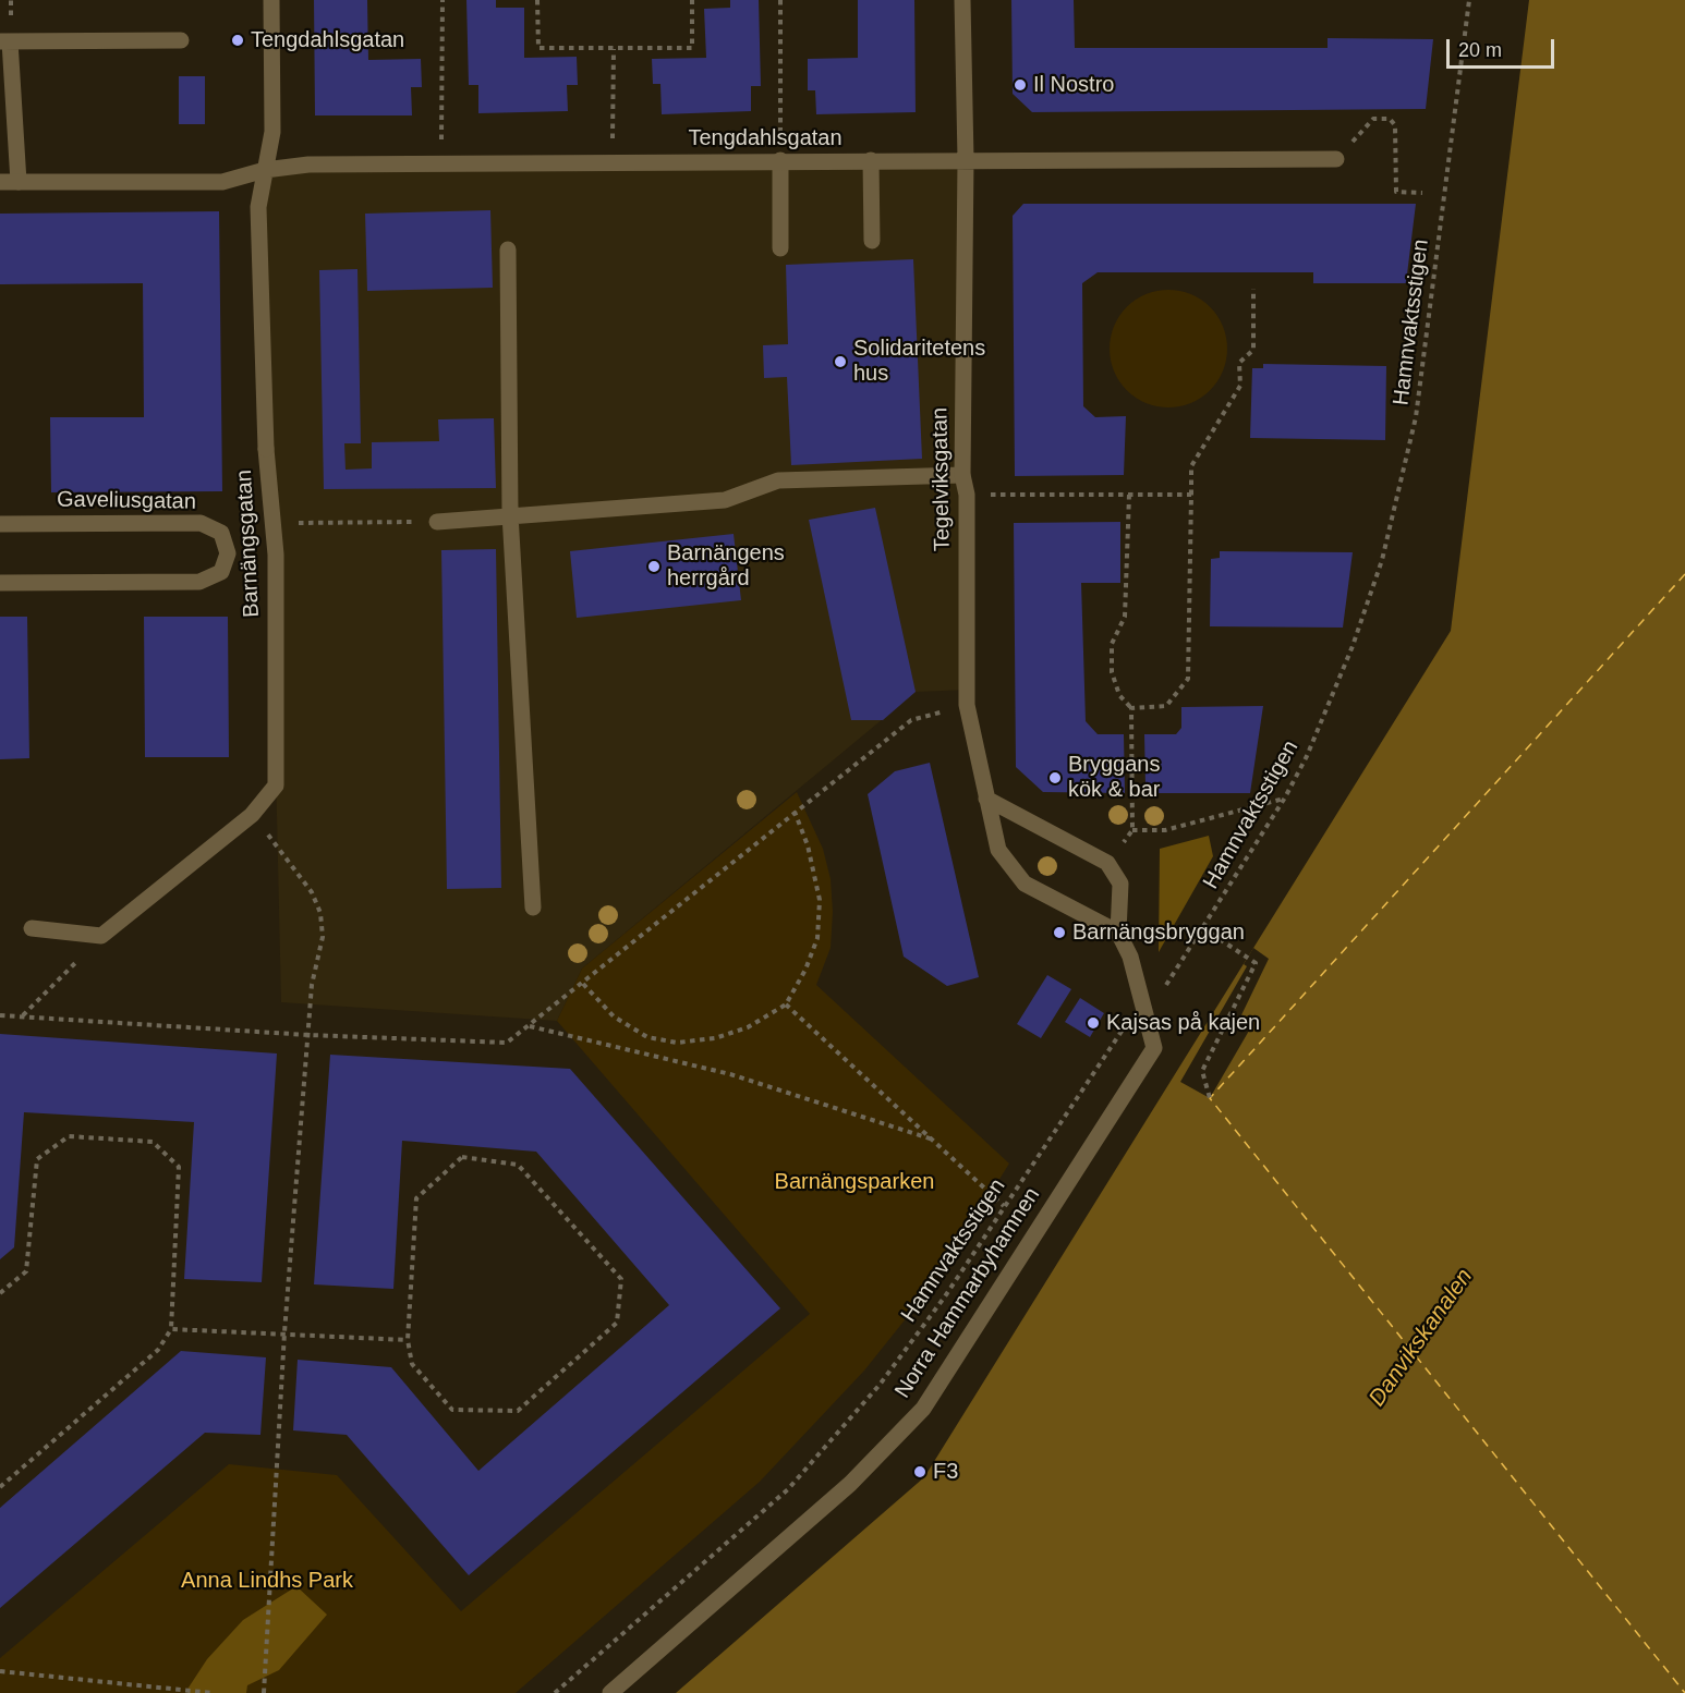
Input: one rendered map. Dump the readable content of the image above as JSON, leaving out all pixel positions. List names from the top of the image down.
{
  "streets": {
    "street": [
      "Tengdahlsgatan",
      "Tegelviksgatan",
      "Gaveliusgatan",
      "Barnängsgatan",
      "Norra Hammarbyhamnen"
    ],
    "path": ["Hamnvaktsstigen"]
  },
  "crossings": [
    ["Tengdahlsgatan", "Tegelviksgatan"],
    ["Tengdahlsgatan", "Barnängsgatan"],
    ["Hamnvaktsstigen", "Norra Hammarbyhamnen"]
  ],
  "water": ["Danvikskanalen"],
  "parks": ["Barnängsparken", "Anna Lindhs Park"],
  "places": [
    "Tengdahlsgatan",
    "Il Nostro",
    "Solidaritetens hus",
    "Barnängens herrgård",
    "Bryggans kök & bar",
    "Barnängsbryggan",
    "Kajsas på kajen",
    "F3"
  ],
  "scale_bar": "20 m"
}
